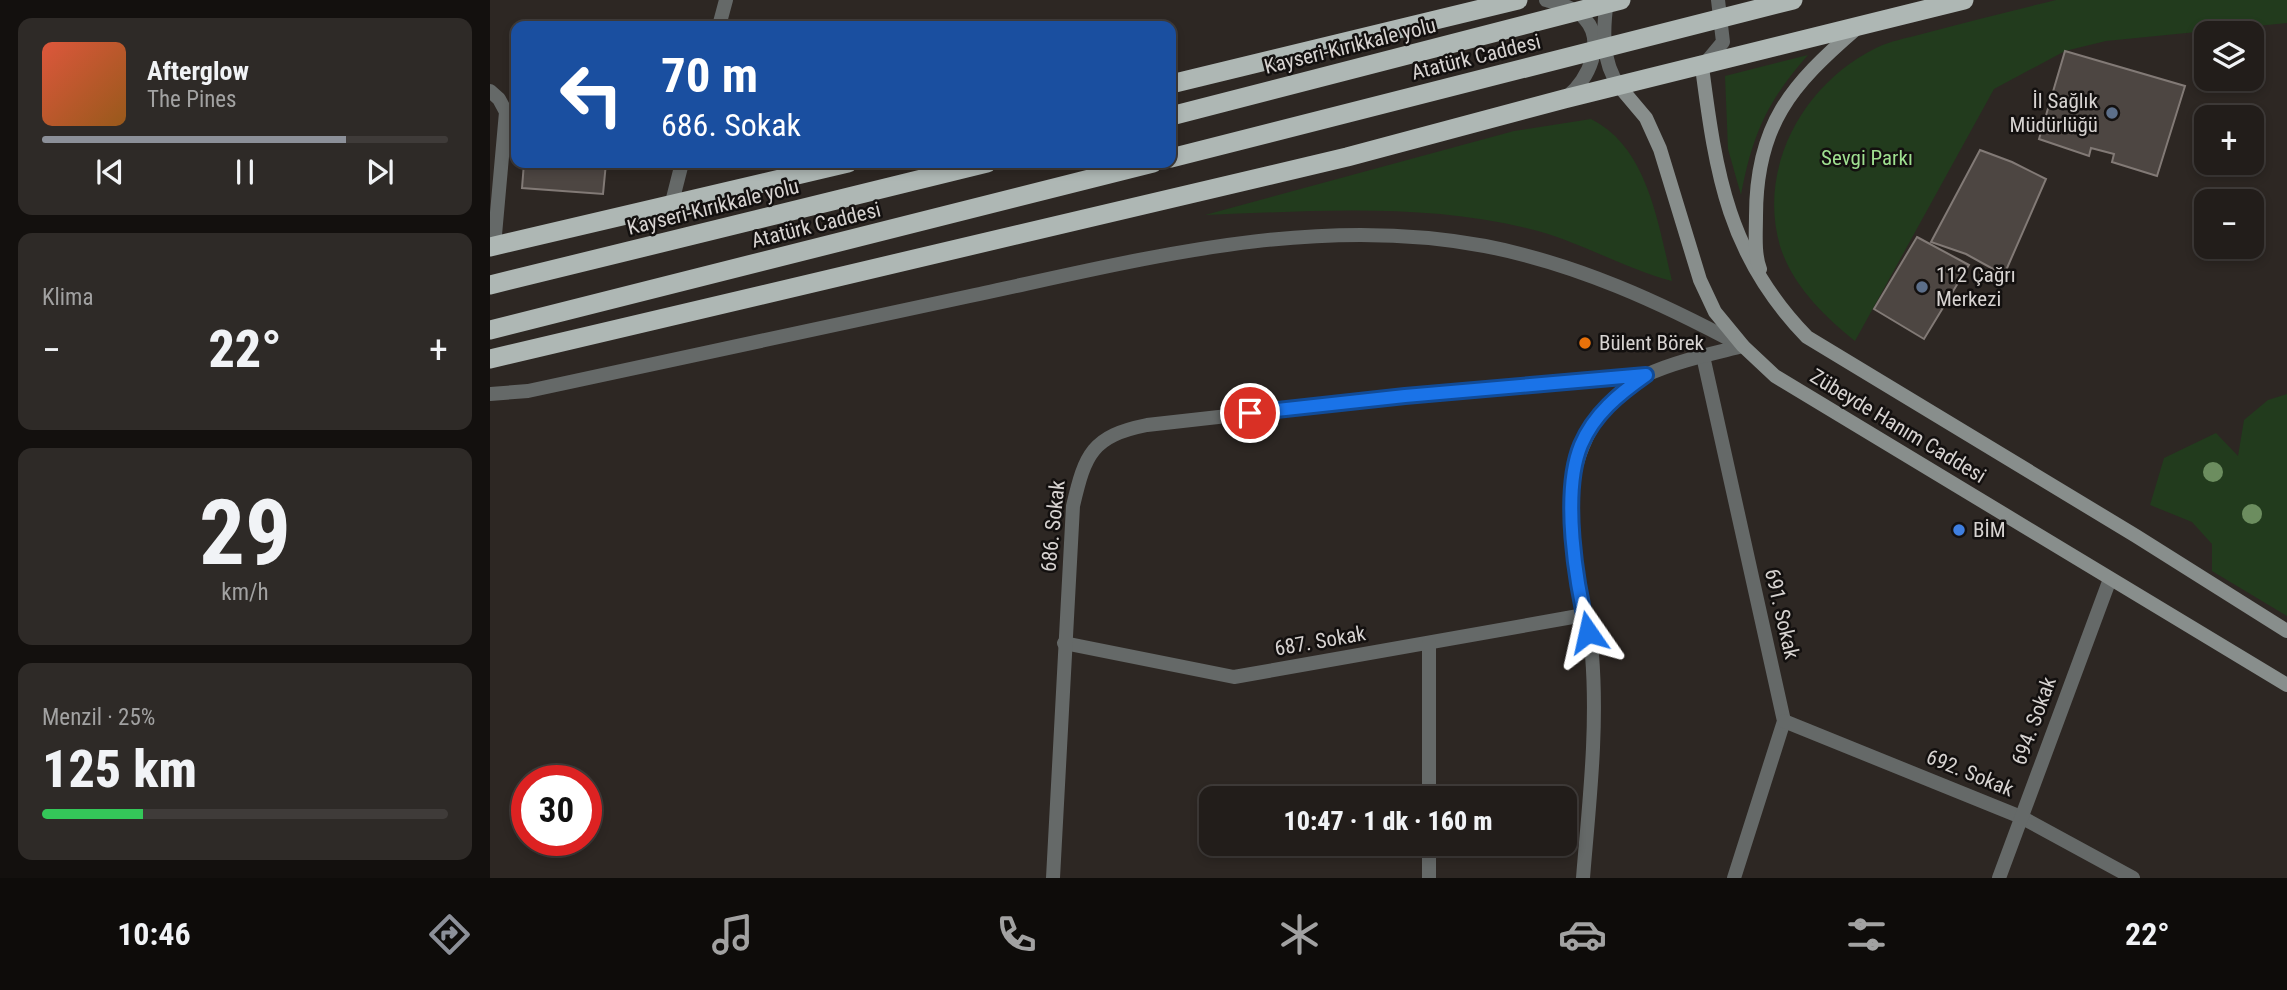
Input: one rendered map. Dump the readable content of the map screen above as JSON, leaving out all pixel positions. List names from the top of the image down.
{
  "streets": {
    "highway": ["Kayseri-Kırıkkale yolu", "Atatürk Caddesi"],
    "main road": ["Zübeyde Hanım Caddesi"],
    "street": [
      "686. Sokak",
      "691. Sokak",
      "687. Sokak",
      "694. Sokak",
      "692. Sokak"
    ]
  },
  "crossings": [
    ["Zübeyde Hanım Caddesi", "694. Sokak"],
    ["686. Sokak", "687. Sokak"],
    ["691. Sokak", "692. Sokak"],
    ["694. Sokak", "692. Sokak"]
  ],
  "parks": ["Sevgi Parkı"],
  "places": [
    "İl Sağlık Müdürlüğü",
    "112 Çağrı Merkezi",
    "Bülent Börek",
    "BİM"
  ],
  "page": {
    "map_buttons": ["+", "−"],
    "turn": ["70 m", "686. Sokak"],
    "song": ["Afterglow", "The Pines"],
    "tile": [
      "Klima",
      ["29", "km/h"],
      ["Menzil · 25%", "125 km"]
    ],
    "heat": ["−", "22°", "+"],
    "limit": "30",
    "trip": "10:47 · 1 dk · 160 m",
    "tabs": ["10:46", "22°"]
  }
}
